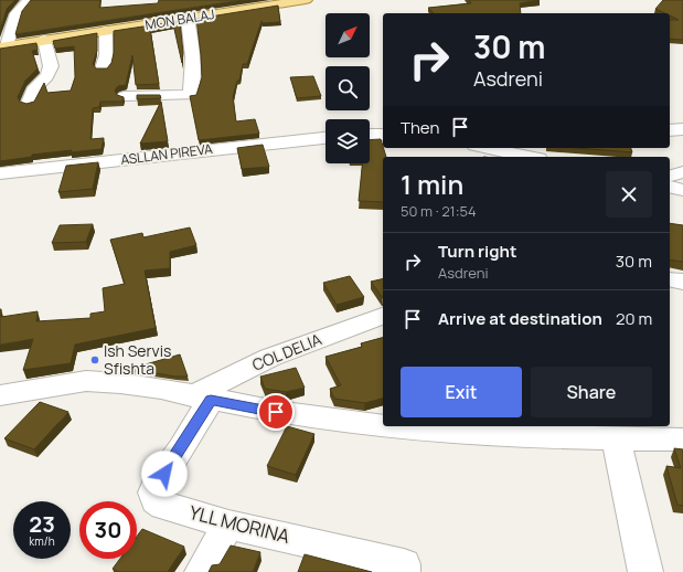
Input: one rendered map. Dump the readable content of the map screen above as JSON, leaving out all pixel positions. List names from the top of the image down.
{
  "streets": {
    "main road": ["MON BALAJ"],
    "street": ["ASLLAN PIREVA", "COL DELIA", "YLL MORINA"]
  },
  "crossings": [
    ["COL DELIA", "YLL MORINA"]
  ],
  "places": ["Ish Servis Sfishta"],
  "north": "top right",
  "page": {
    "turn": ["30 m", "Asdreni"],
    "then": "Then",
    "heading": ["1 min", "50 m · 21:54"],
    "list": [
      {
        "name": "Turn right",
        "note": "Asdreni",
        "value": "30 m"
      },
      {
        "name": "Arrive at destination",
        "value": "20 m"
      }
    ],
    "buttons": ["Exit", "Share"],
    "speed": "23 km/h",
    "limit": "30"
  }
}
